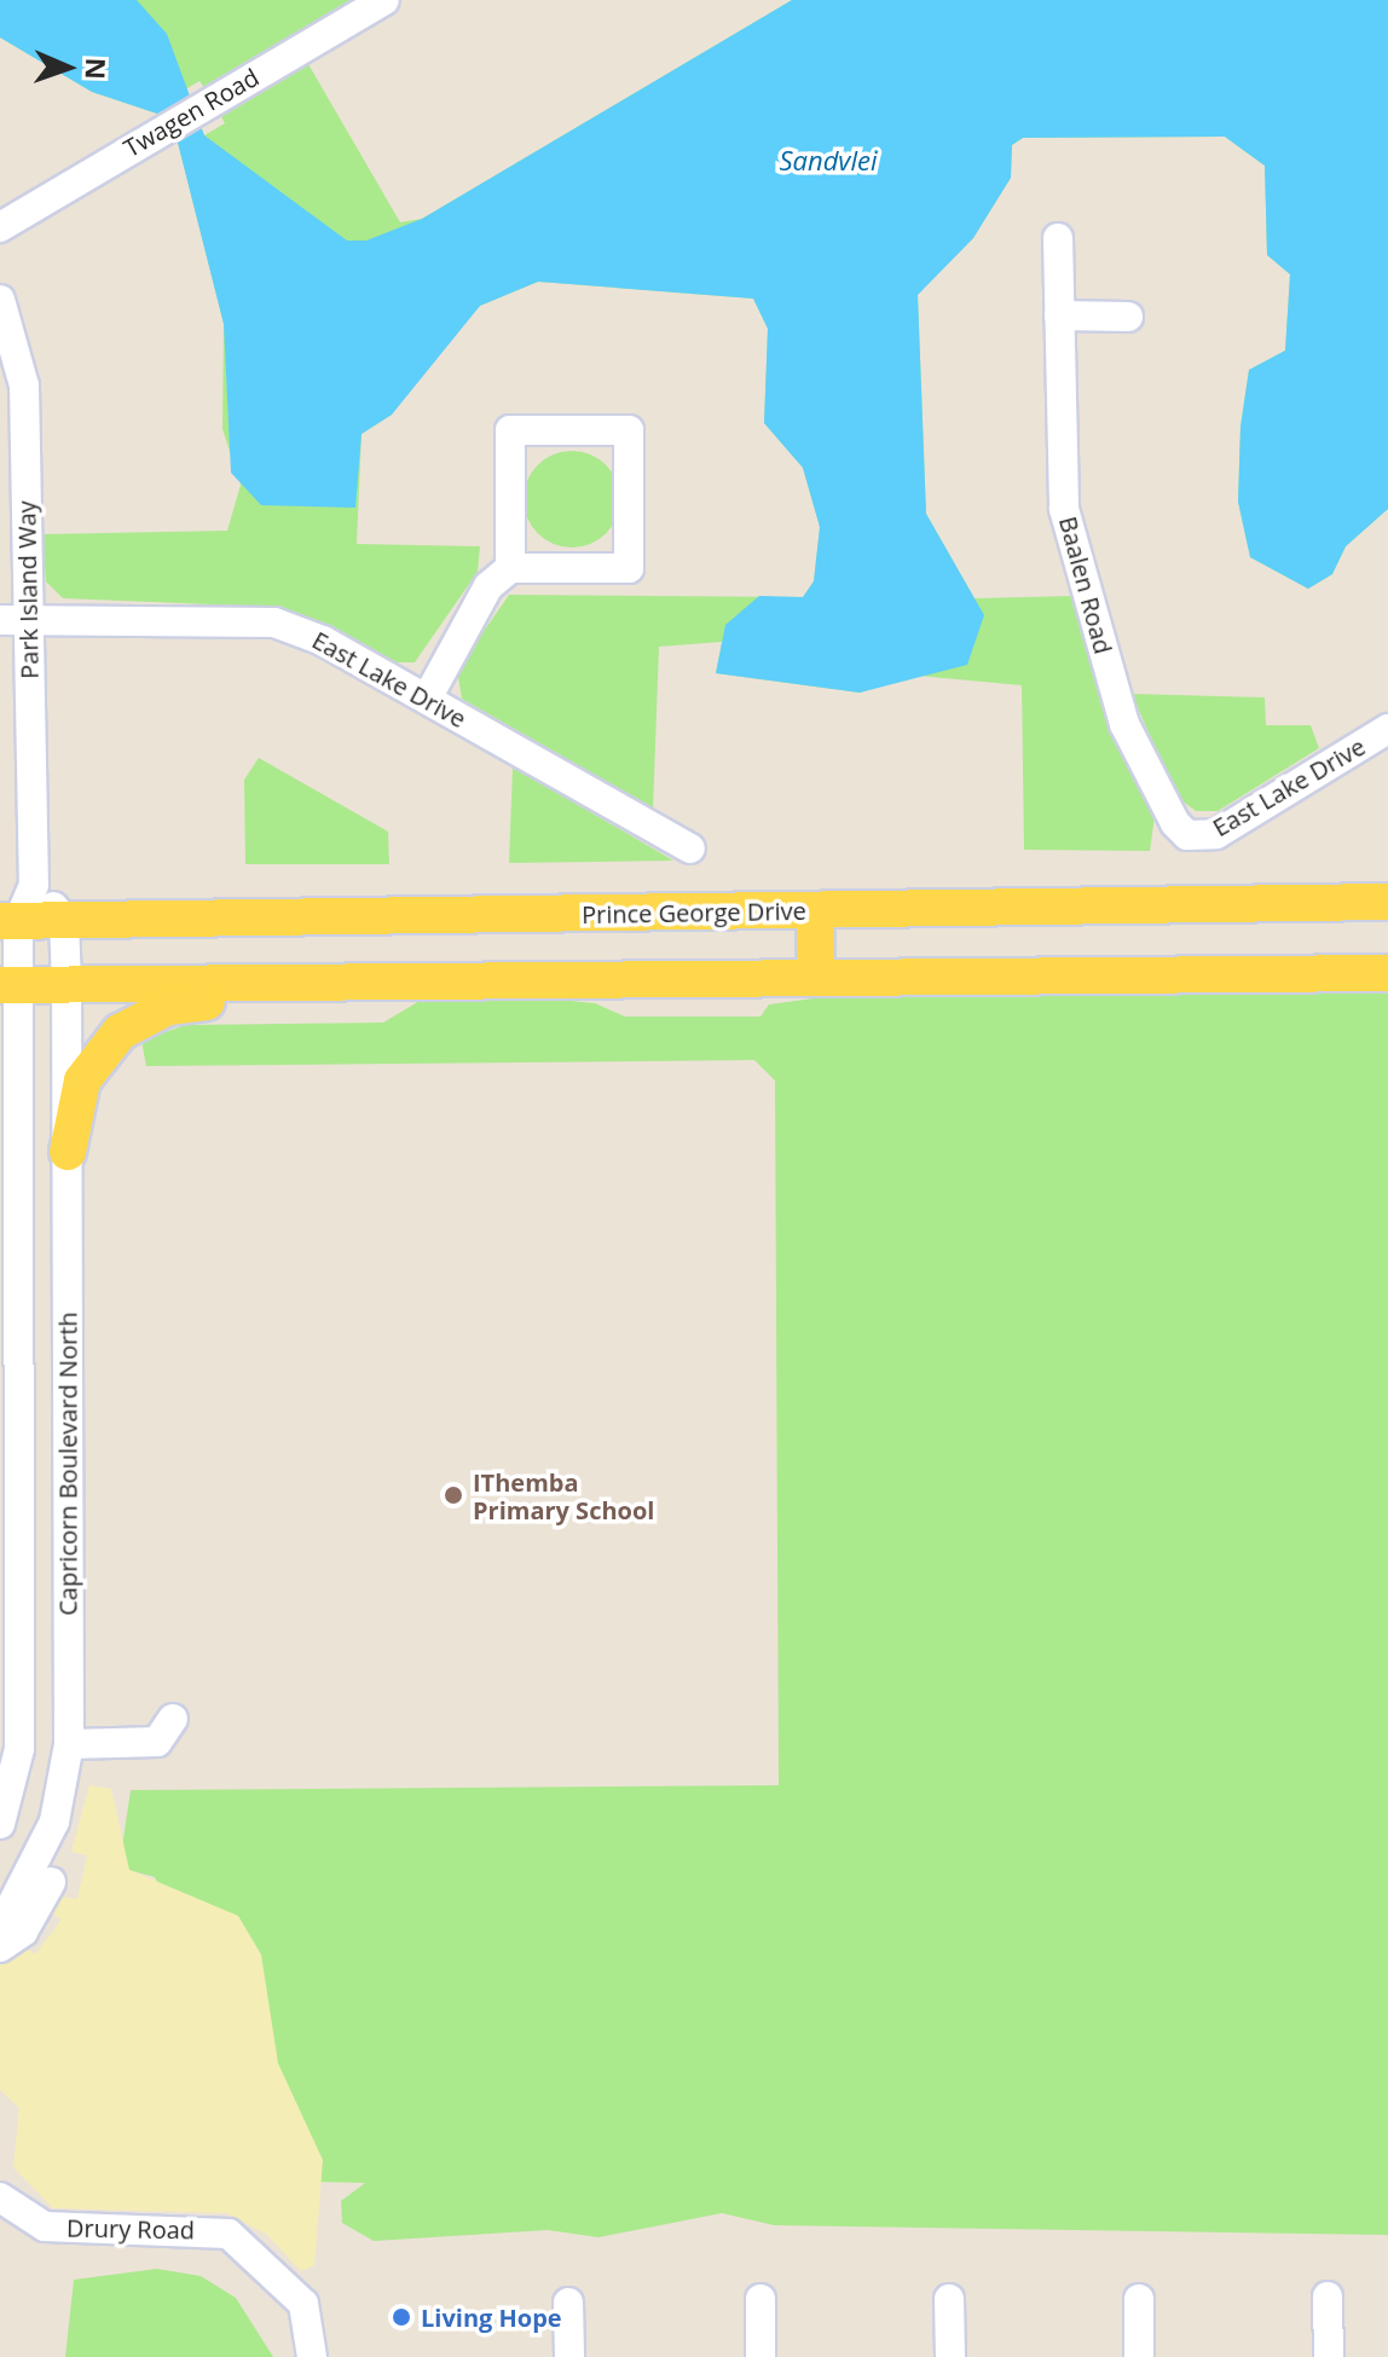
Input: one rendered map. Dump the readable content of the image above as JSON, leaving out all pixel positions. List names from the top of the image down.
{
  "streets": {
    "main road": ["Prince George Drive"],
    "street": [
      "Twagen Road",
      "Baalen Road",
      "Park Island Way",
      "East Lake Drive",
      "Capricorn Boulevard North",
      "Drury Road"
    ]
  },
  "crossings": [
    ["Baalen Road", "East Lake Drive"],
    ["Park Island Way", "East Lake Drive"],
    ["Park Island Way", "Prince George Drive"],
    ["Park Island Way", "Capricorn Boulevard North"],
    ["Prince George Drive", "Capricorn Boulevard North"]
  ],
  "water": ["Sandvlei"],
  "places": ["IThemba Primary School", "Living Hope"],
  "north": "right"
}
